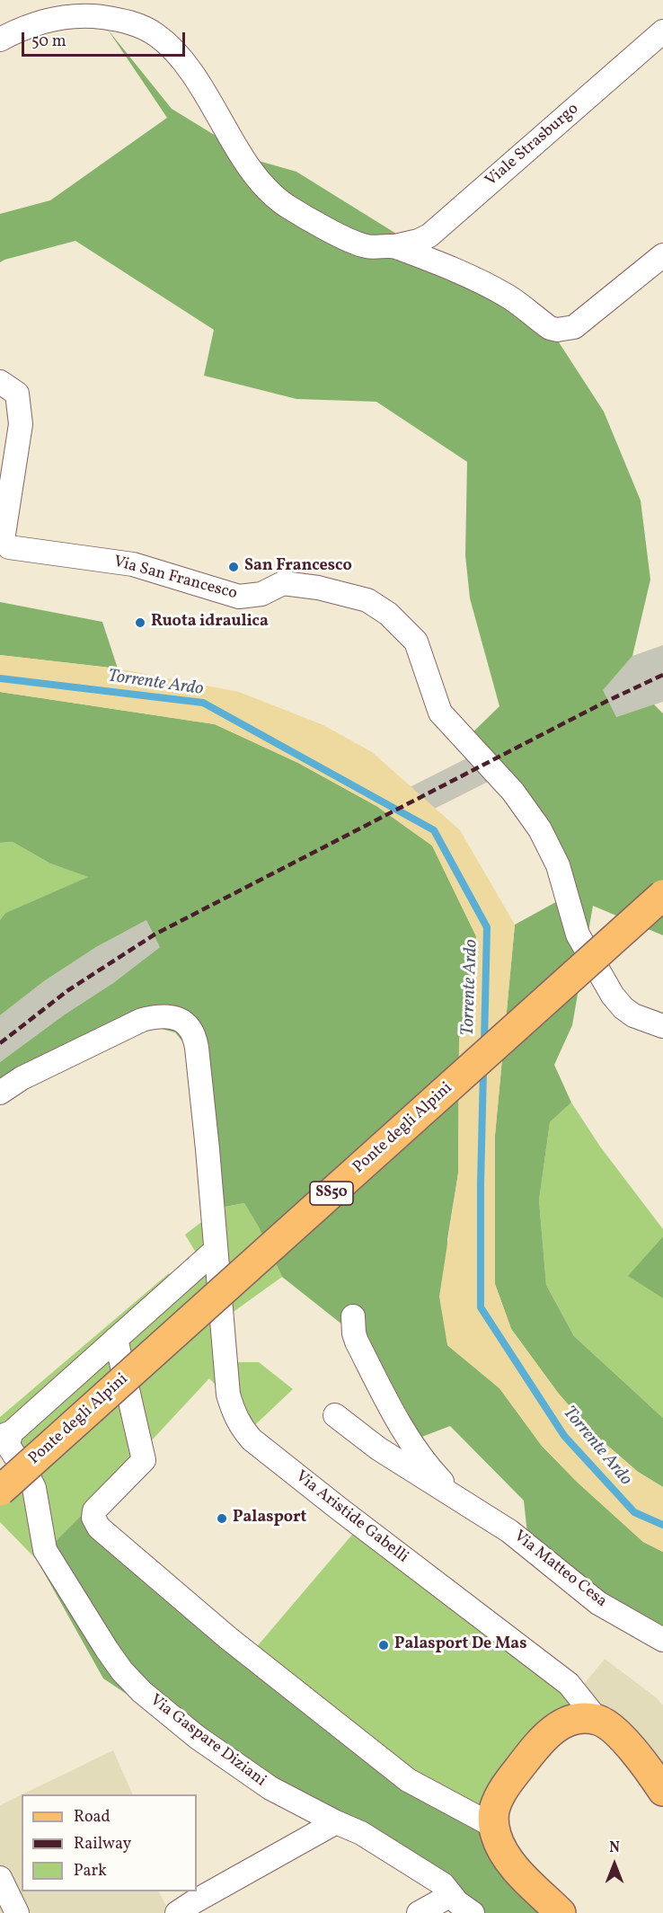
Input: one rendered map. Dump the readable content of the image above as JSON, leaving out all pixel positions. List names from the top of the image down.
{
  "streets": {
    "main road": ["Ponte degli Alpini", "SS50", "Via Aristide Gabelli"],
    "street": [
      "Viale Strasburgo",
      "Via San Francesco",
      "Via Matteo Cesa",
      "Via Gaspare Diziani"
    ]
  },
  "crossings": [
    ["Via Aristide Gabelli", "Via Gaspare Diziani"]
  ],
  "water": ["Torrente Ardo"],
  "places": [
    "San Francesco",
    "Ruota idraulica",
    "Palasport",
    "Palasport De Mas"
  ],
  "legend": ["Road", "Railway", "Park"],
  "scale_bar": "50 m",
  "north": "top"
}
